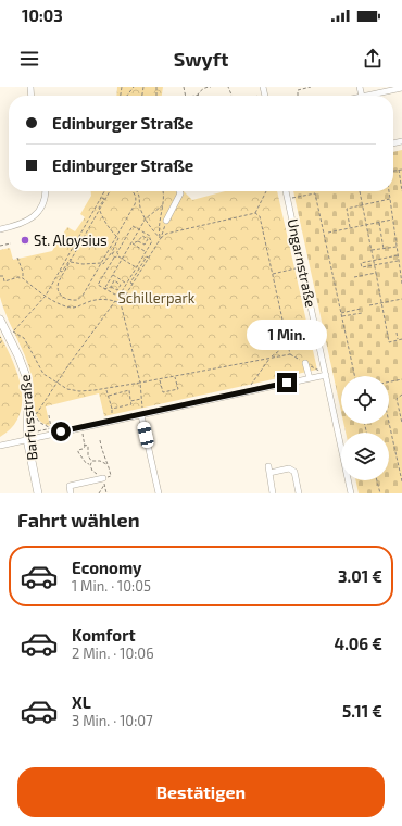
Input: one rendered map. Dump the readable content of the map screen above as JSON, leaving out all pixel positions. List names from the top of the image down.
{
  "streets": {
    "main road": ["Barfusstraße"],
    "street": ["Ungarnstraße"]
  },
  "parks": ["Schillerpark"],
  "places": ["St. Aloysius"],
  "page": {
    "status": "10:03",
    "header": "Swyft",
    "banner": ["Edinburger Straße", "Edinburger Straße"],
    "bubble": "1 Min.",
    "heading": "Fahrt wählen",
    "list": [
      {
        "name": "Economy",
        "note": "1 Min. · 10:05",
        "value": "3.01 €"
      },
      {
        "name": "Komfort",
        "note": "2 Min. · 10:06",
        "value": "4.06 €"
      },
      {
        "name": "XL",
        "note": "3 Min. · 10:07",
        "value": "5.11 €"
      }
    ],
    "buttons": "Bestätigen"
  }
}
